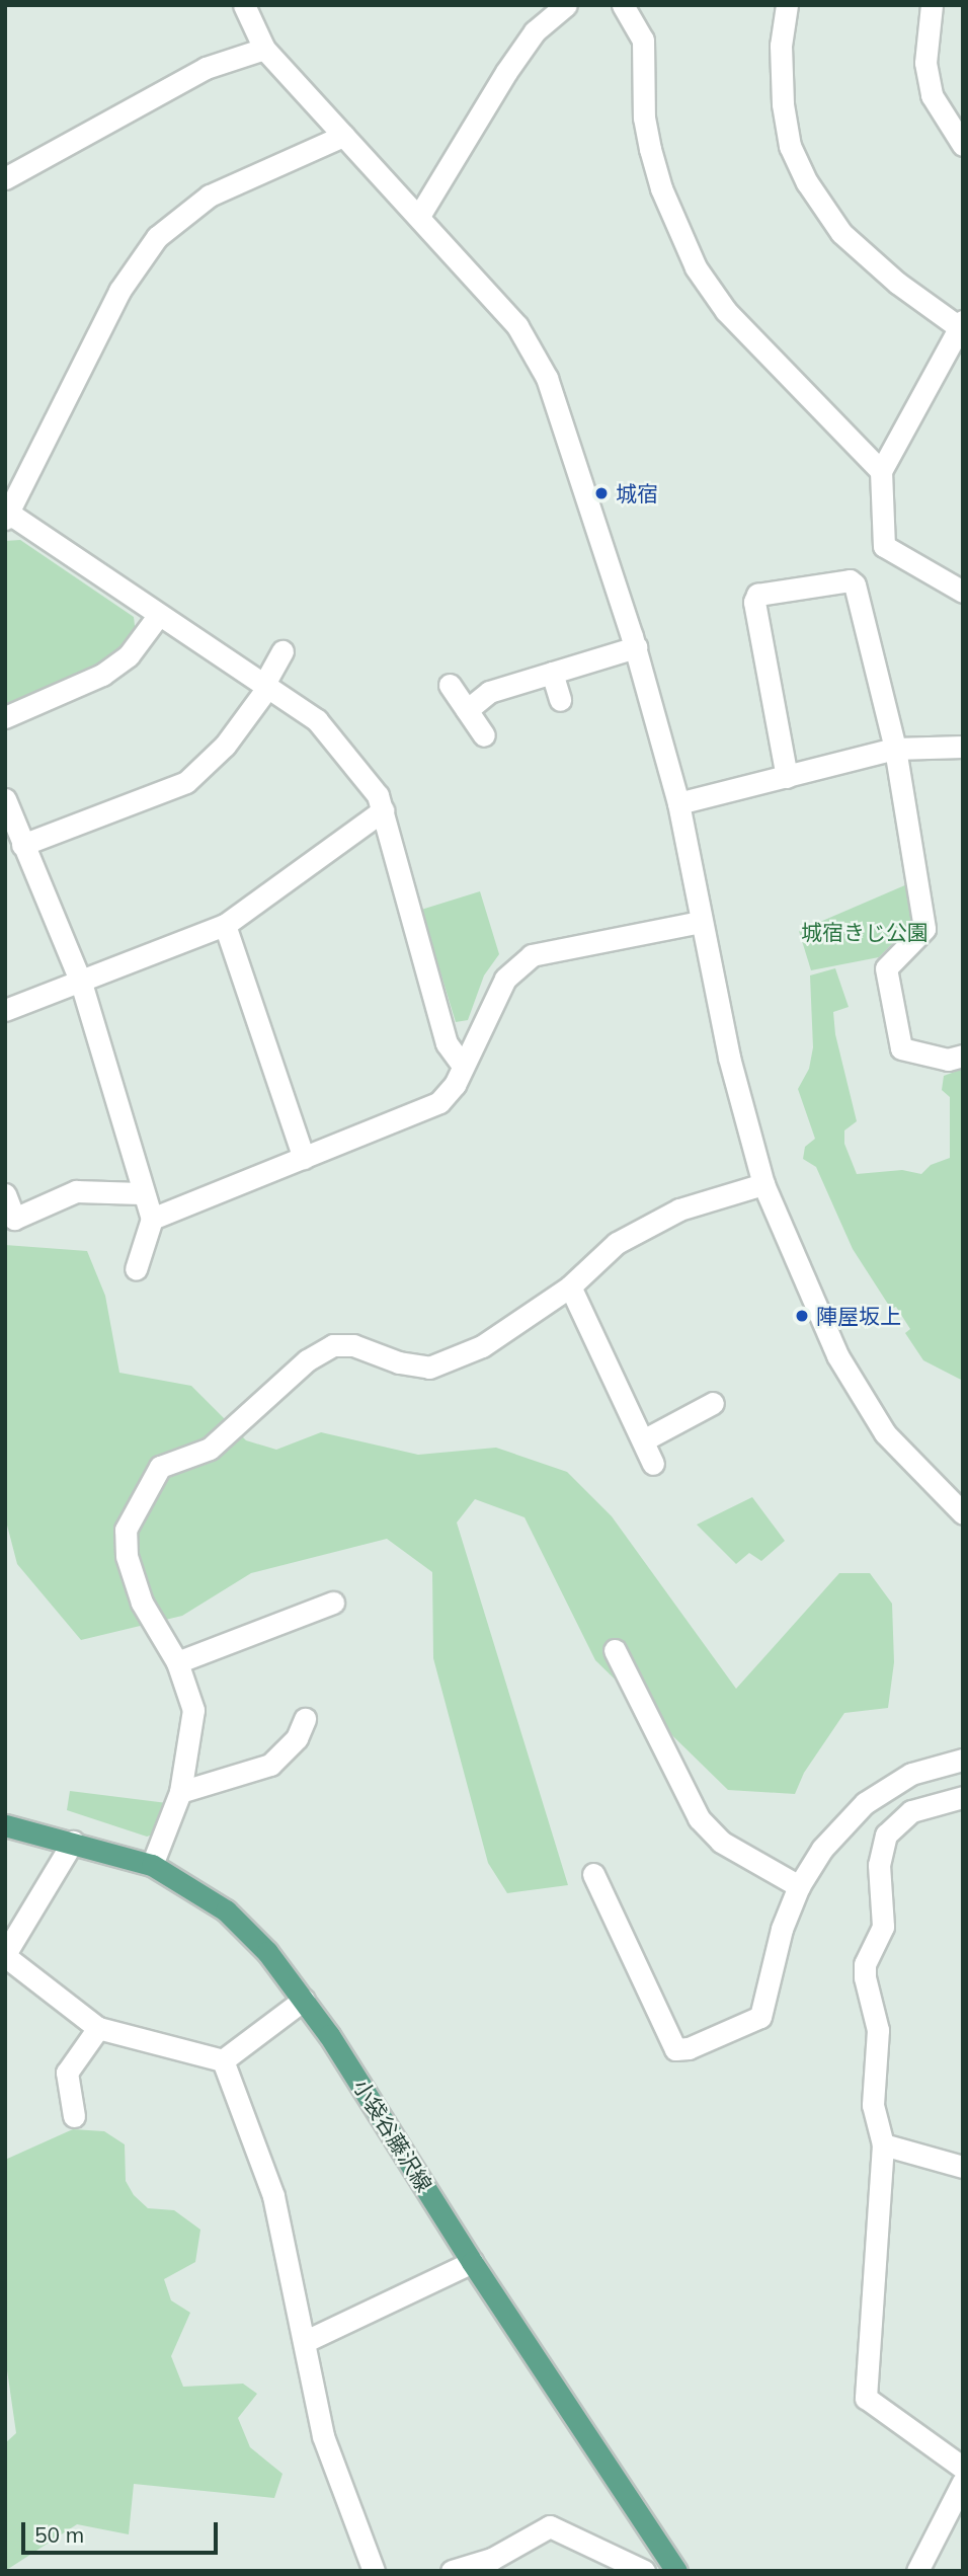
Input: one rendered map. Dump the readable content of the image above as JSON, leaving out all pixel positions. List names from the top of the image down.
{
  "streets": {
    "main road": ["小袋谷藤沢線"]
  },
  "parks": ["城宿きじ公園"],
  "places": ["城宿", "陣屋坂上"],
  "scale_bar": "50 m"
}
